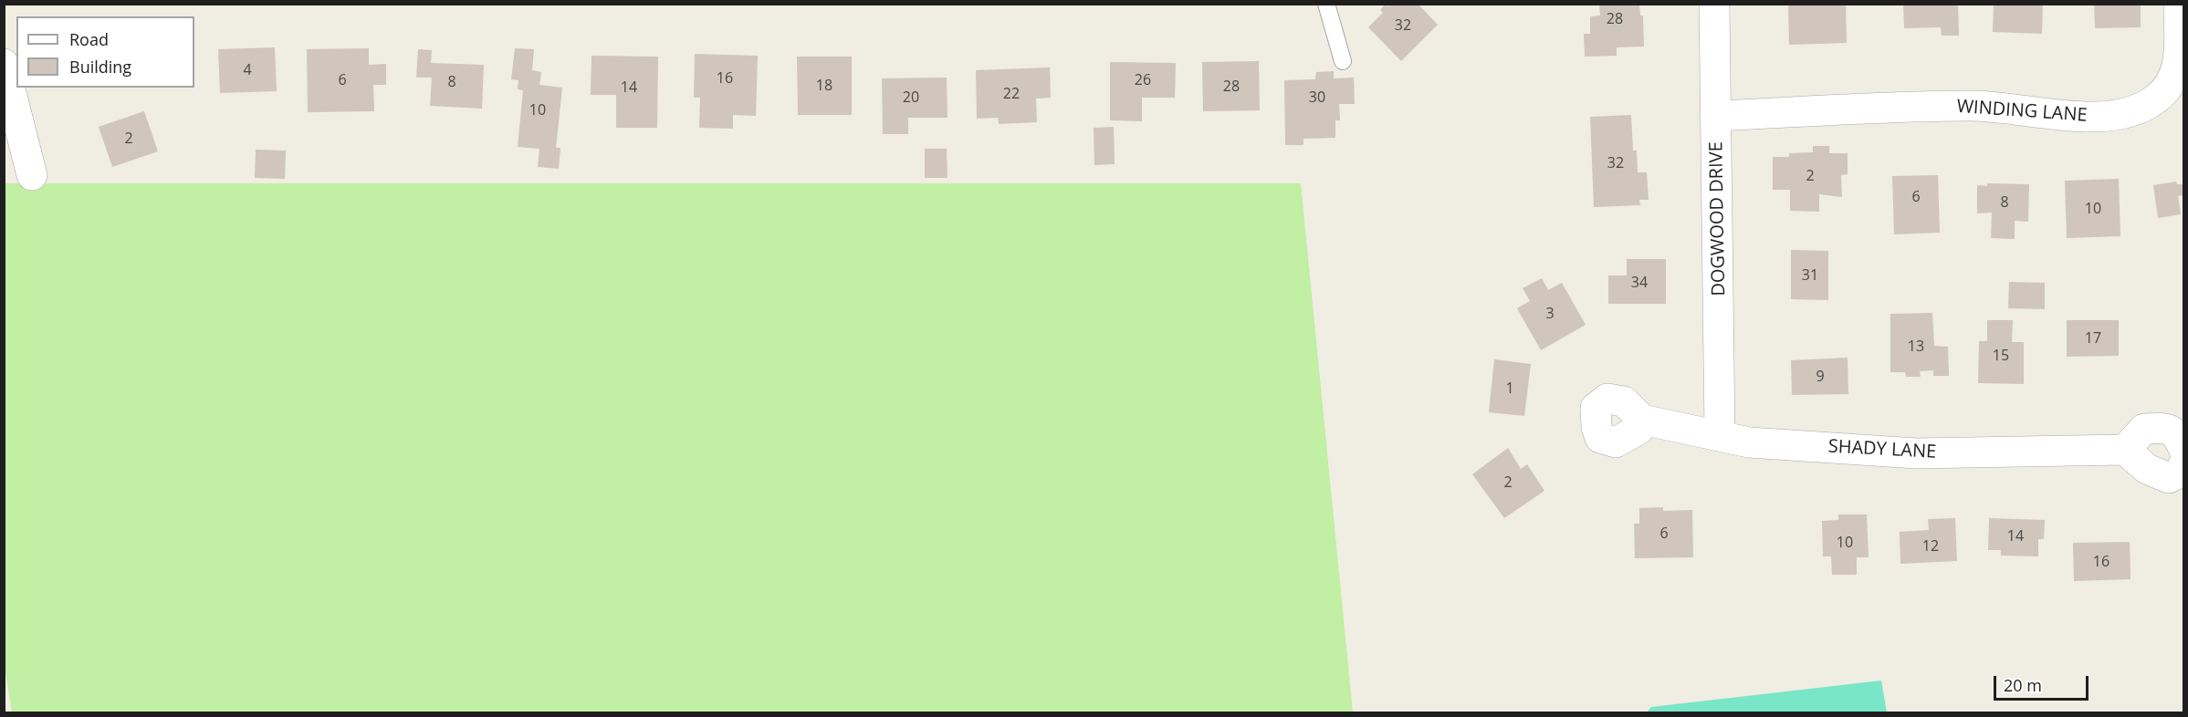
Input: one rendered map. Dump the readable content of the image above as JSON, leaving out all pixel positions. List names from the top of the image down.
{
  "streets": {
    "street": ["WINDING LANE", "DOGWOOD DRIVE", "SHADY LANE"]
  },
  "crossings": [
    ["WINDING LANE", "DOGWOOD DRIVE"],
    ["DOGWOOD DRIVE", "SHADY LANE"]
  ],
  "house_numbers": [
    "28",
    "32",
    "4",
    "16",
    "6",
    "26",
    "8",
    "18",
    "28",
    "14",
    "22",
    "20",
    "30",
    "10",
    "2",
    "32",
    "2",
    "6",
    "8",
    "10",
    "31",
    "34",
    "3",
    "17",
    "13",
    "15",
    "9",
    "1",
    "2",
    "6",
    "14",
    "10",
    "12",
    "16"
  ],
  "legend": ["Road", "Building"],
  "scale_bar": "20 m"
}
